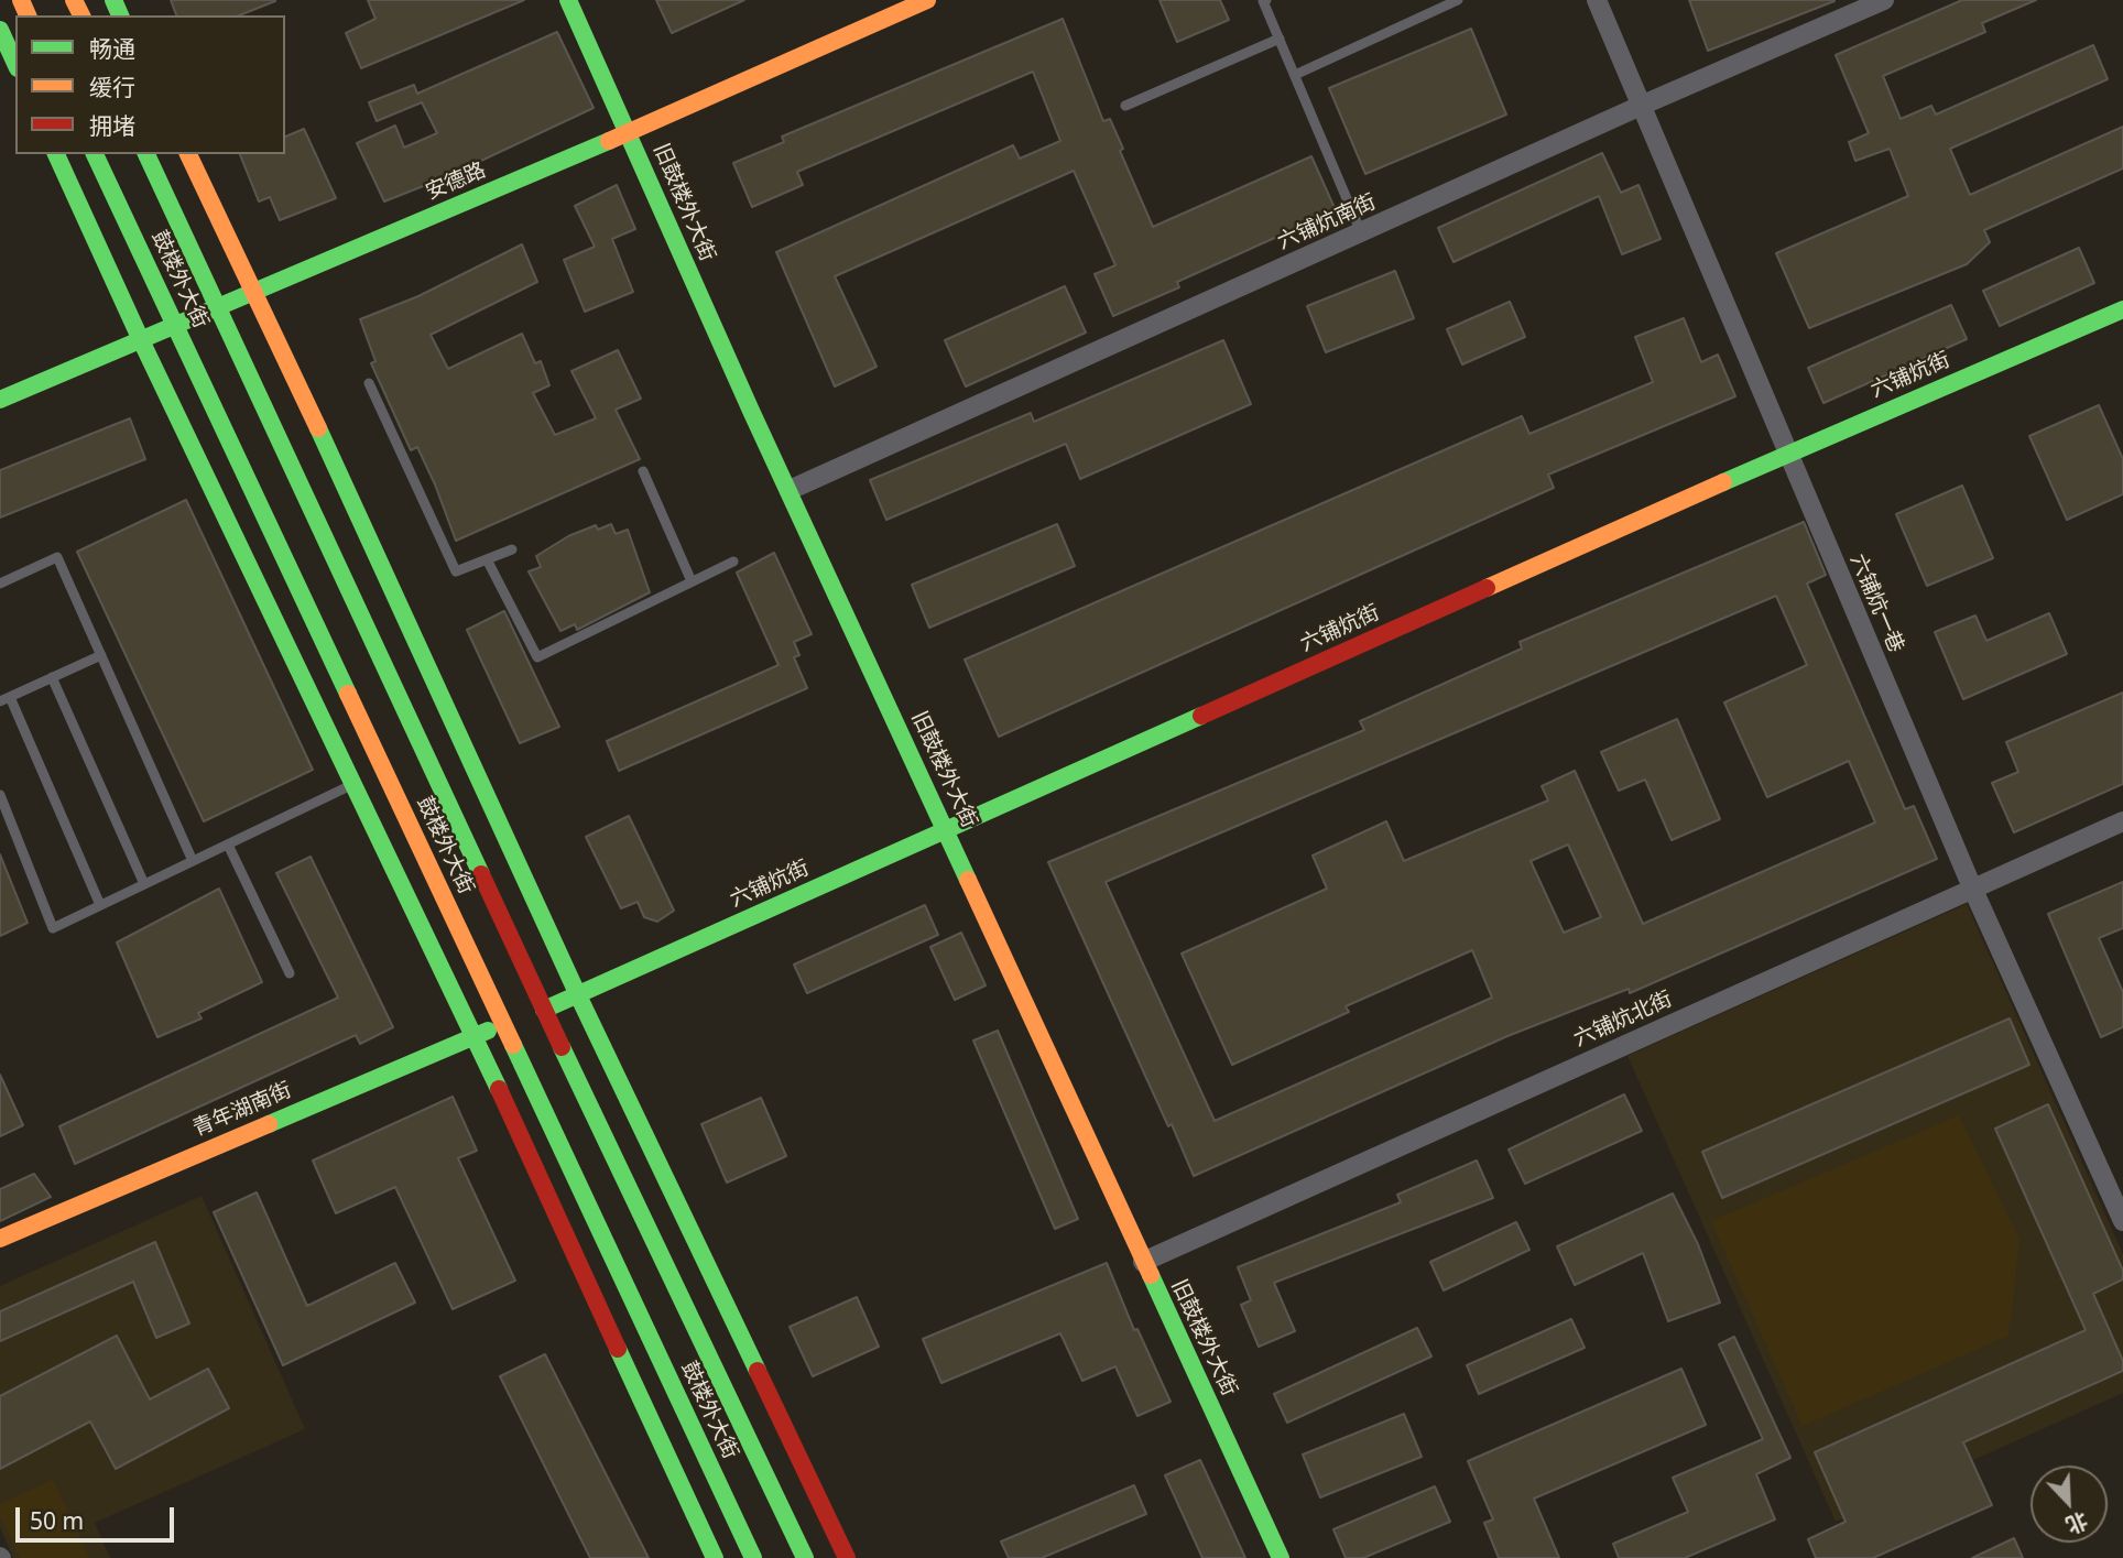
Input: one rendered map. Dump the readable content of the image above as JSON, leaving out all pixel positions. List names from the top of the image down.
{
  "streets": {
    "street": [
      "安德路",
      "旧鼓楼外大街",
      "六铺炕南街",
      "鼓楼外大街",
      "六铺炕街",
      "六铺炕一巷",
      "六铺炕北街",
      "青年湖南街"
    ]
  },
  "crossings": [
    ["安德路", "旧鼓楼外大街"],
    ["安德路", "鼓楼外大街"],
    ["旧鼓楼外大街", "六铺炕南街"],
    ["旧鼓楼外大街", "六铺炕街"],
    ["旧鼓楼外大街", "六铺炕北街"],
    ["六铺炕南街", "六铺炕一巷"],
    ["鼓楼外大街", "六铺炕街"],
    ["鼓楼外大街", "青年湖南街"],
    ["六铺炕街", "六铺炕一巷"],
    ["六铺炕一巷", "六铺炕北街"]
  ],
  "legend": ["畅通", "缓行", "拥堵"],
  "scale_bar": "50 m",
  "north": "bottom right"
}
